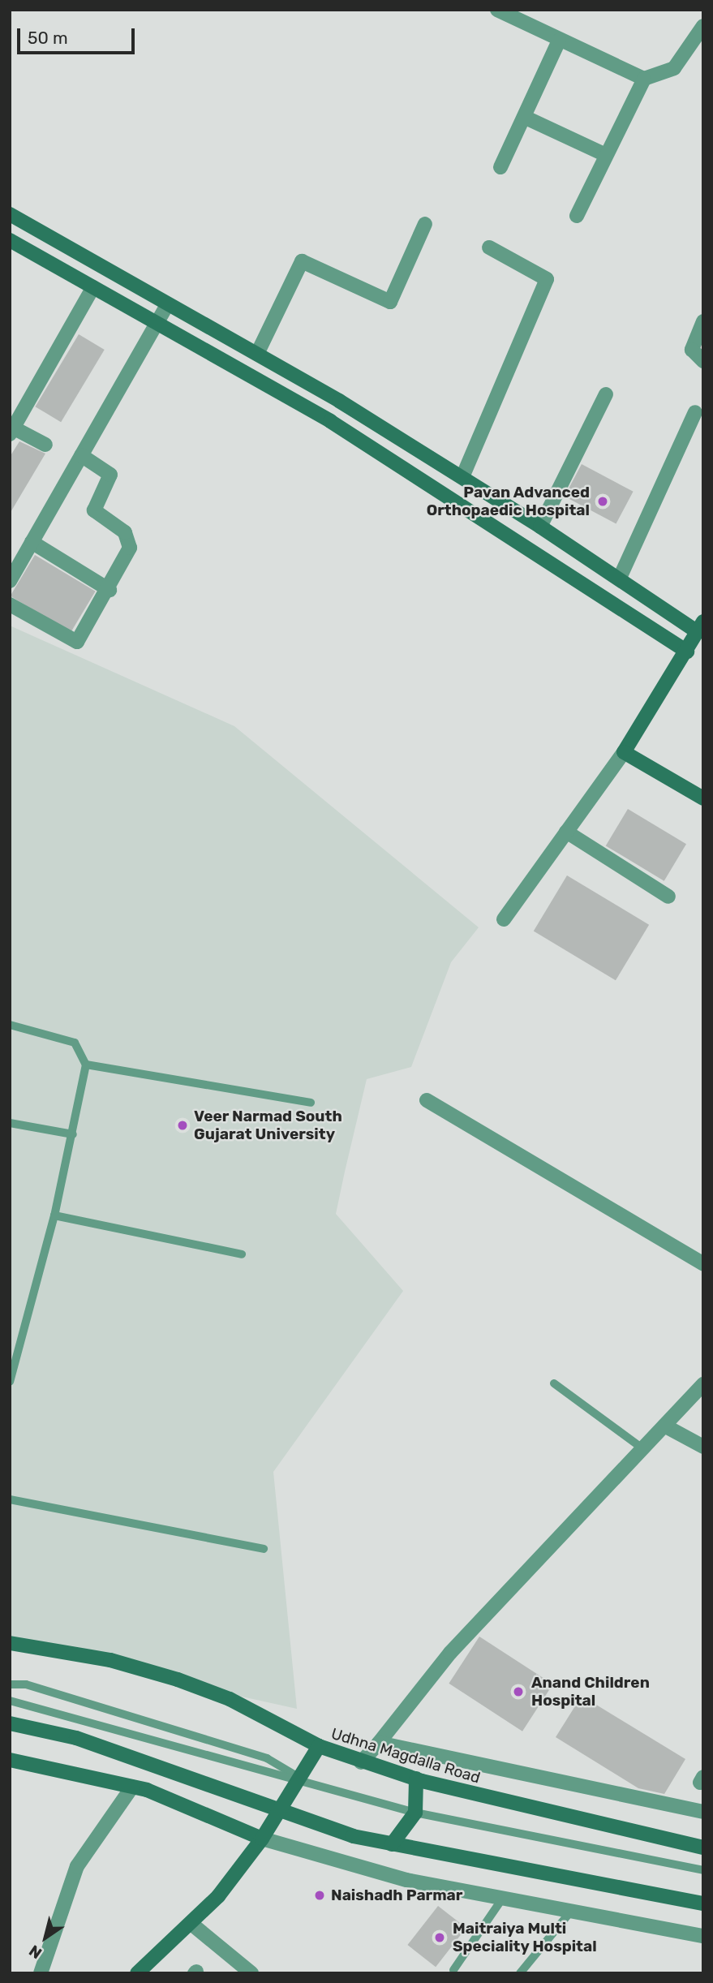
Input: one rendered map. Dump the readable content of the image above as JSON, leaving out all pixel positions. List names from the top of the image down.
{
  "streets": {
    "street": ["Udhna Magdalla Road"]
  },
  "places": [
    "Pavan Advanced Orthopaedic Hospital",
    "Veer Narmad South Gujarat University",
    "Anand Children Hospital",
    "Naishadh Parmar",
    "Maitraiya Multi Speciality Hospital"
  ],
  "scale_bar": "50 m",
  "north": "bottom left"
}
